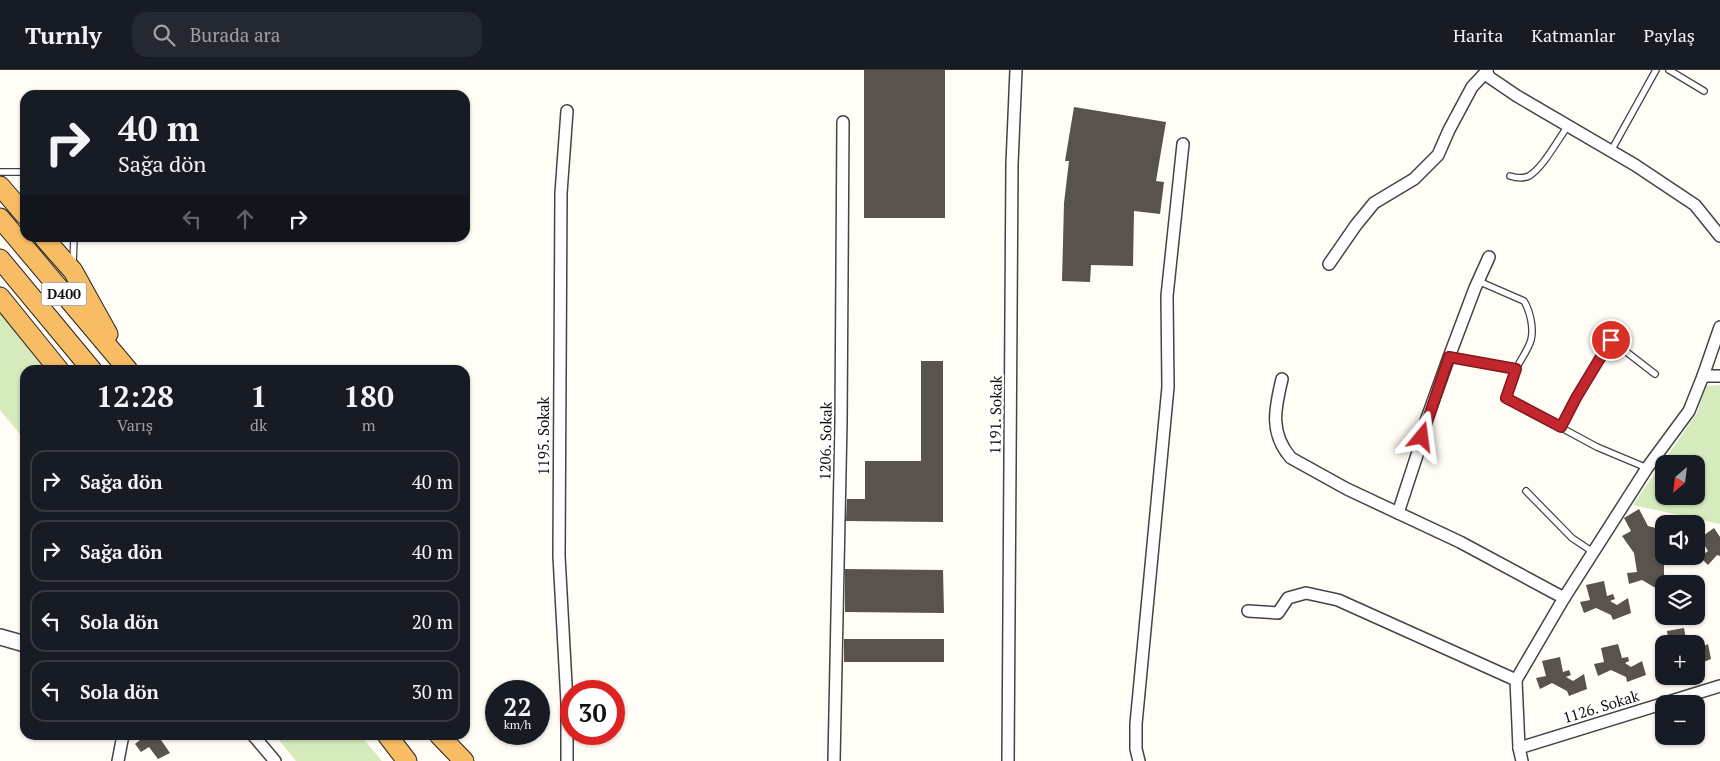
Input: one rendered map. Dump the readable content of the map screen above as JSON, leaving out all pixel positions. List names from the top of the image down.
{
  "streets": {
    "highway": ["D400"],
    "street": [
      "1191. Sokak",
      "1195. Sokak",
      "1206. Sokak",
      "1126. Sokak"
    ]
  },
  "north": "bottom left",
  "page": {
    "header": "Turnly",
    "search": "Burada ara",
    "nav": ["Harita", "Katmanlar", "Paylaş"],
    "turn": ["40 m", "Sağa dön"],
    "eta": [
      "12:28",
      "Varış",
      "1",
      "dk",
      "180",
      "m"
    ],
    "list": [
      {
        "name": "Sağa dön",
        "value": "40 m"
      },
      {
        "name": "Sağa dön",
        "value": "40 m"
      },
      {
        "name": "Sola dön",
        "value": "20 m"
      },
      {
        "name": "Sola dön",
        "value": "30 m"
      }
    ],
    "map_buttons": ["+", "−"],
    "speed": "22 km/h",
    "limit": "30"
  }
}
